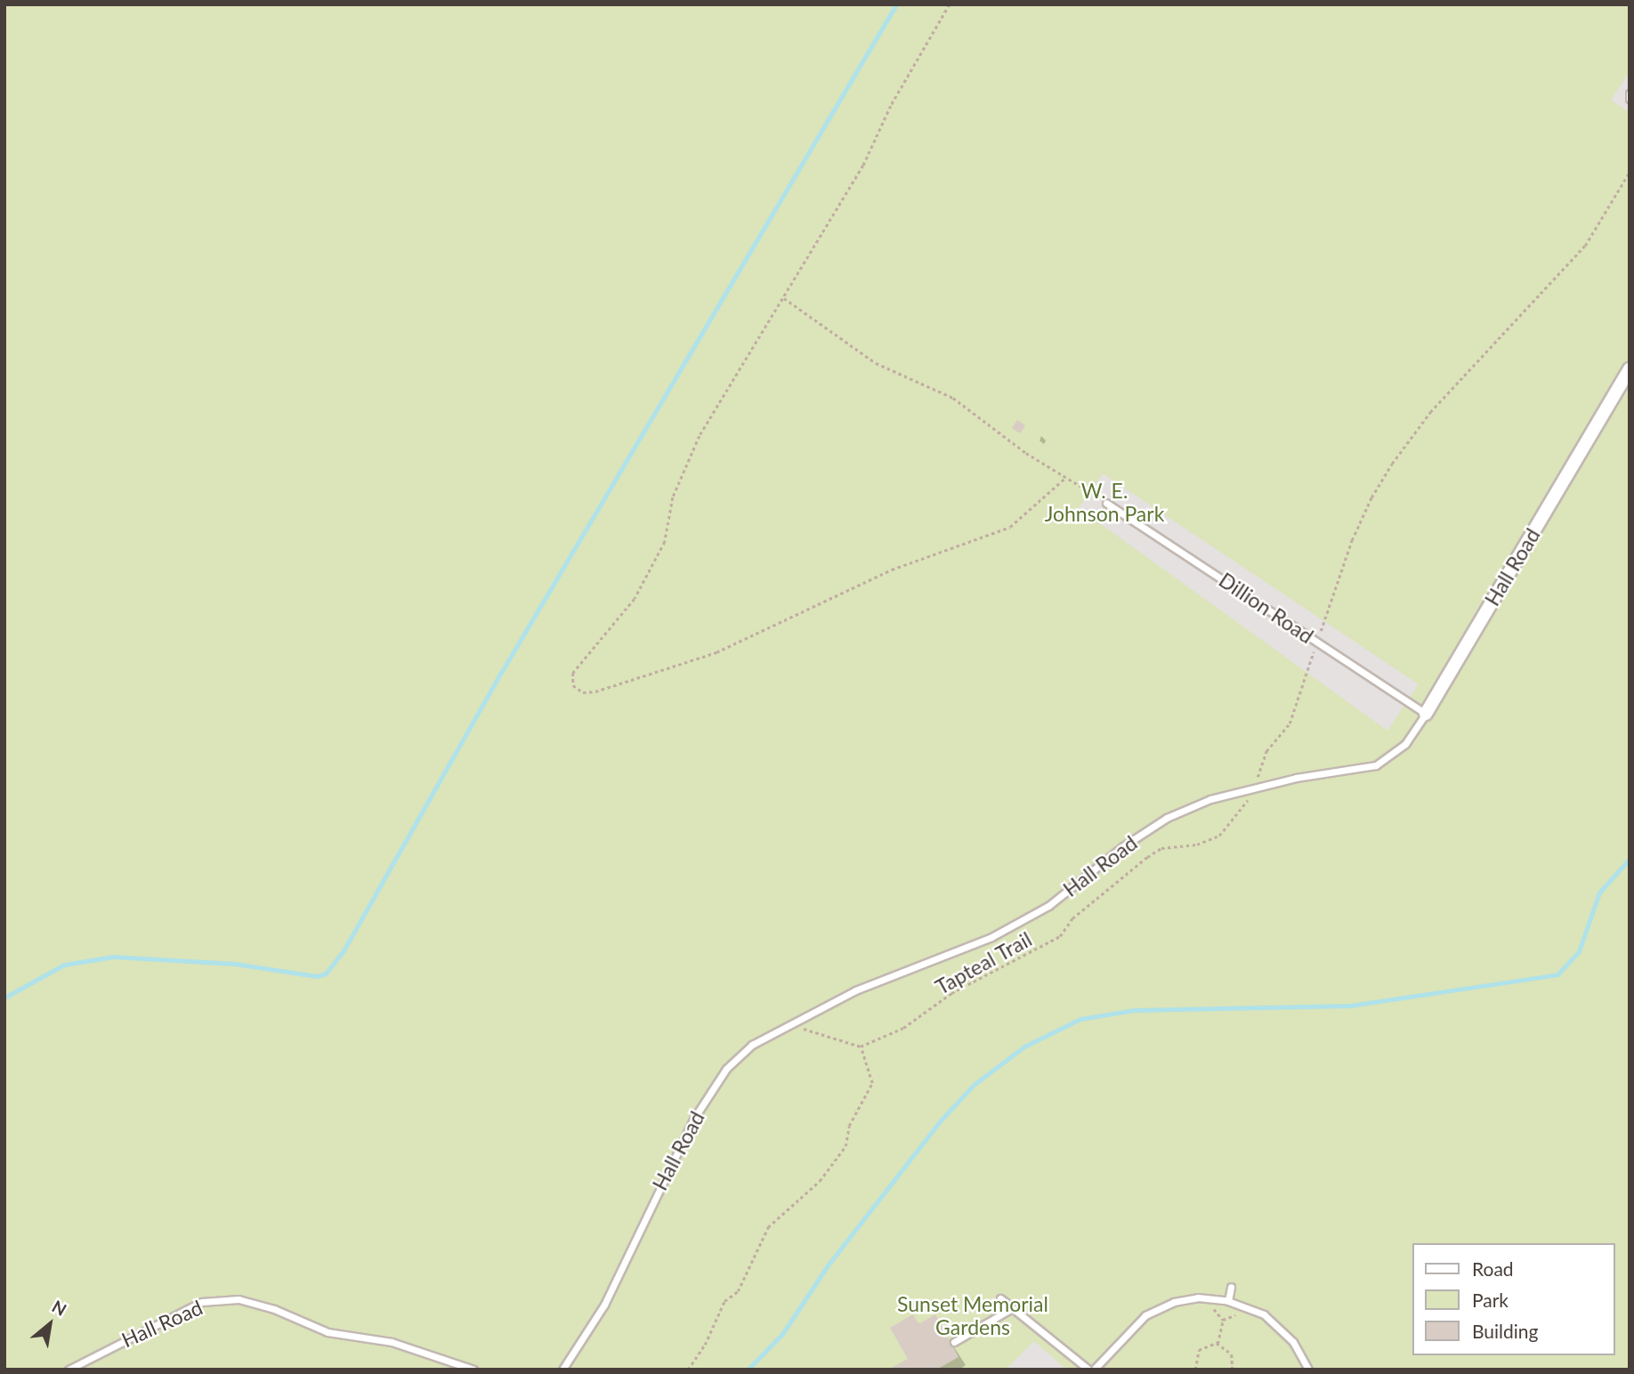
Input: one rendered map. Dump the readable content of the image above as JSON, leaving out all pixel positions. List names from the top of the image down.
{
  "streets": {
    "street": ["Hall Road"],
    "lane": ["Dillion Road"],
    "path": ["Tapteal Trail"]
  },
  "crossings": [
    ["Hall Road", "Dillion Road"],
    ["Hall Road", "Tapteal Trail"],
    ["Dillion Road", "Tapteal Trail"]
  ],
  "parks": ["W. E. Johnson Park", "Sunset Memorial Gardens"],
  "legend": ["Road", "Park", "Building"],
  "north": "top right"
}
